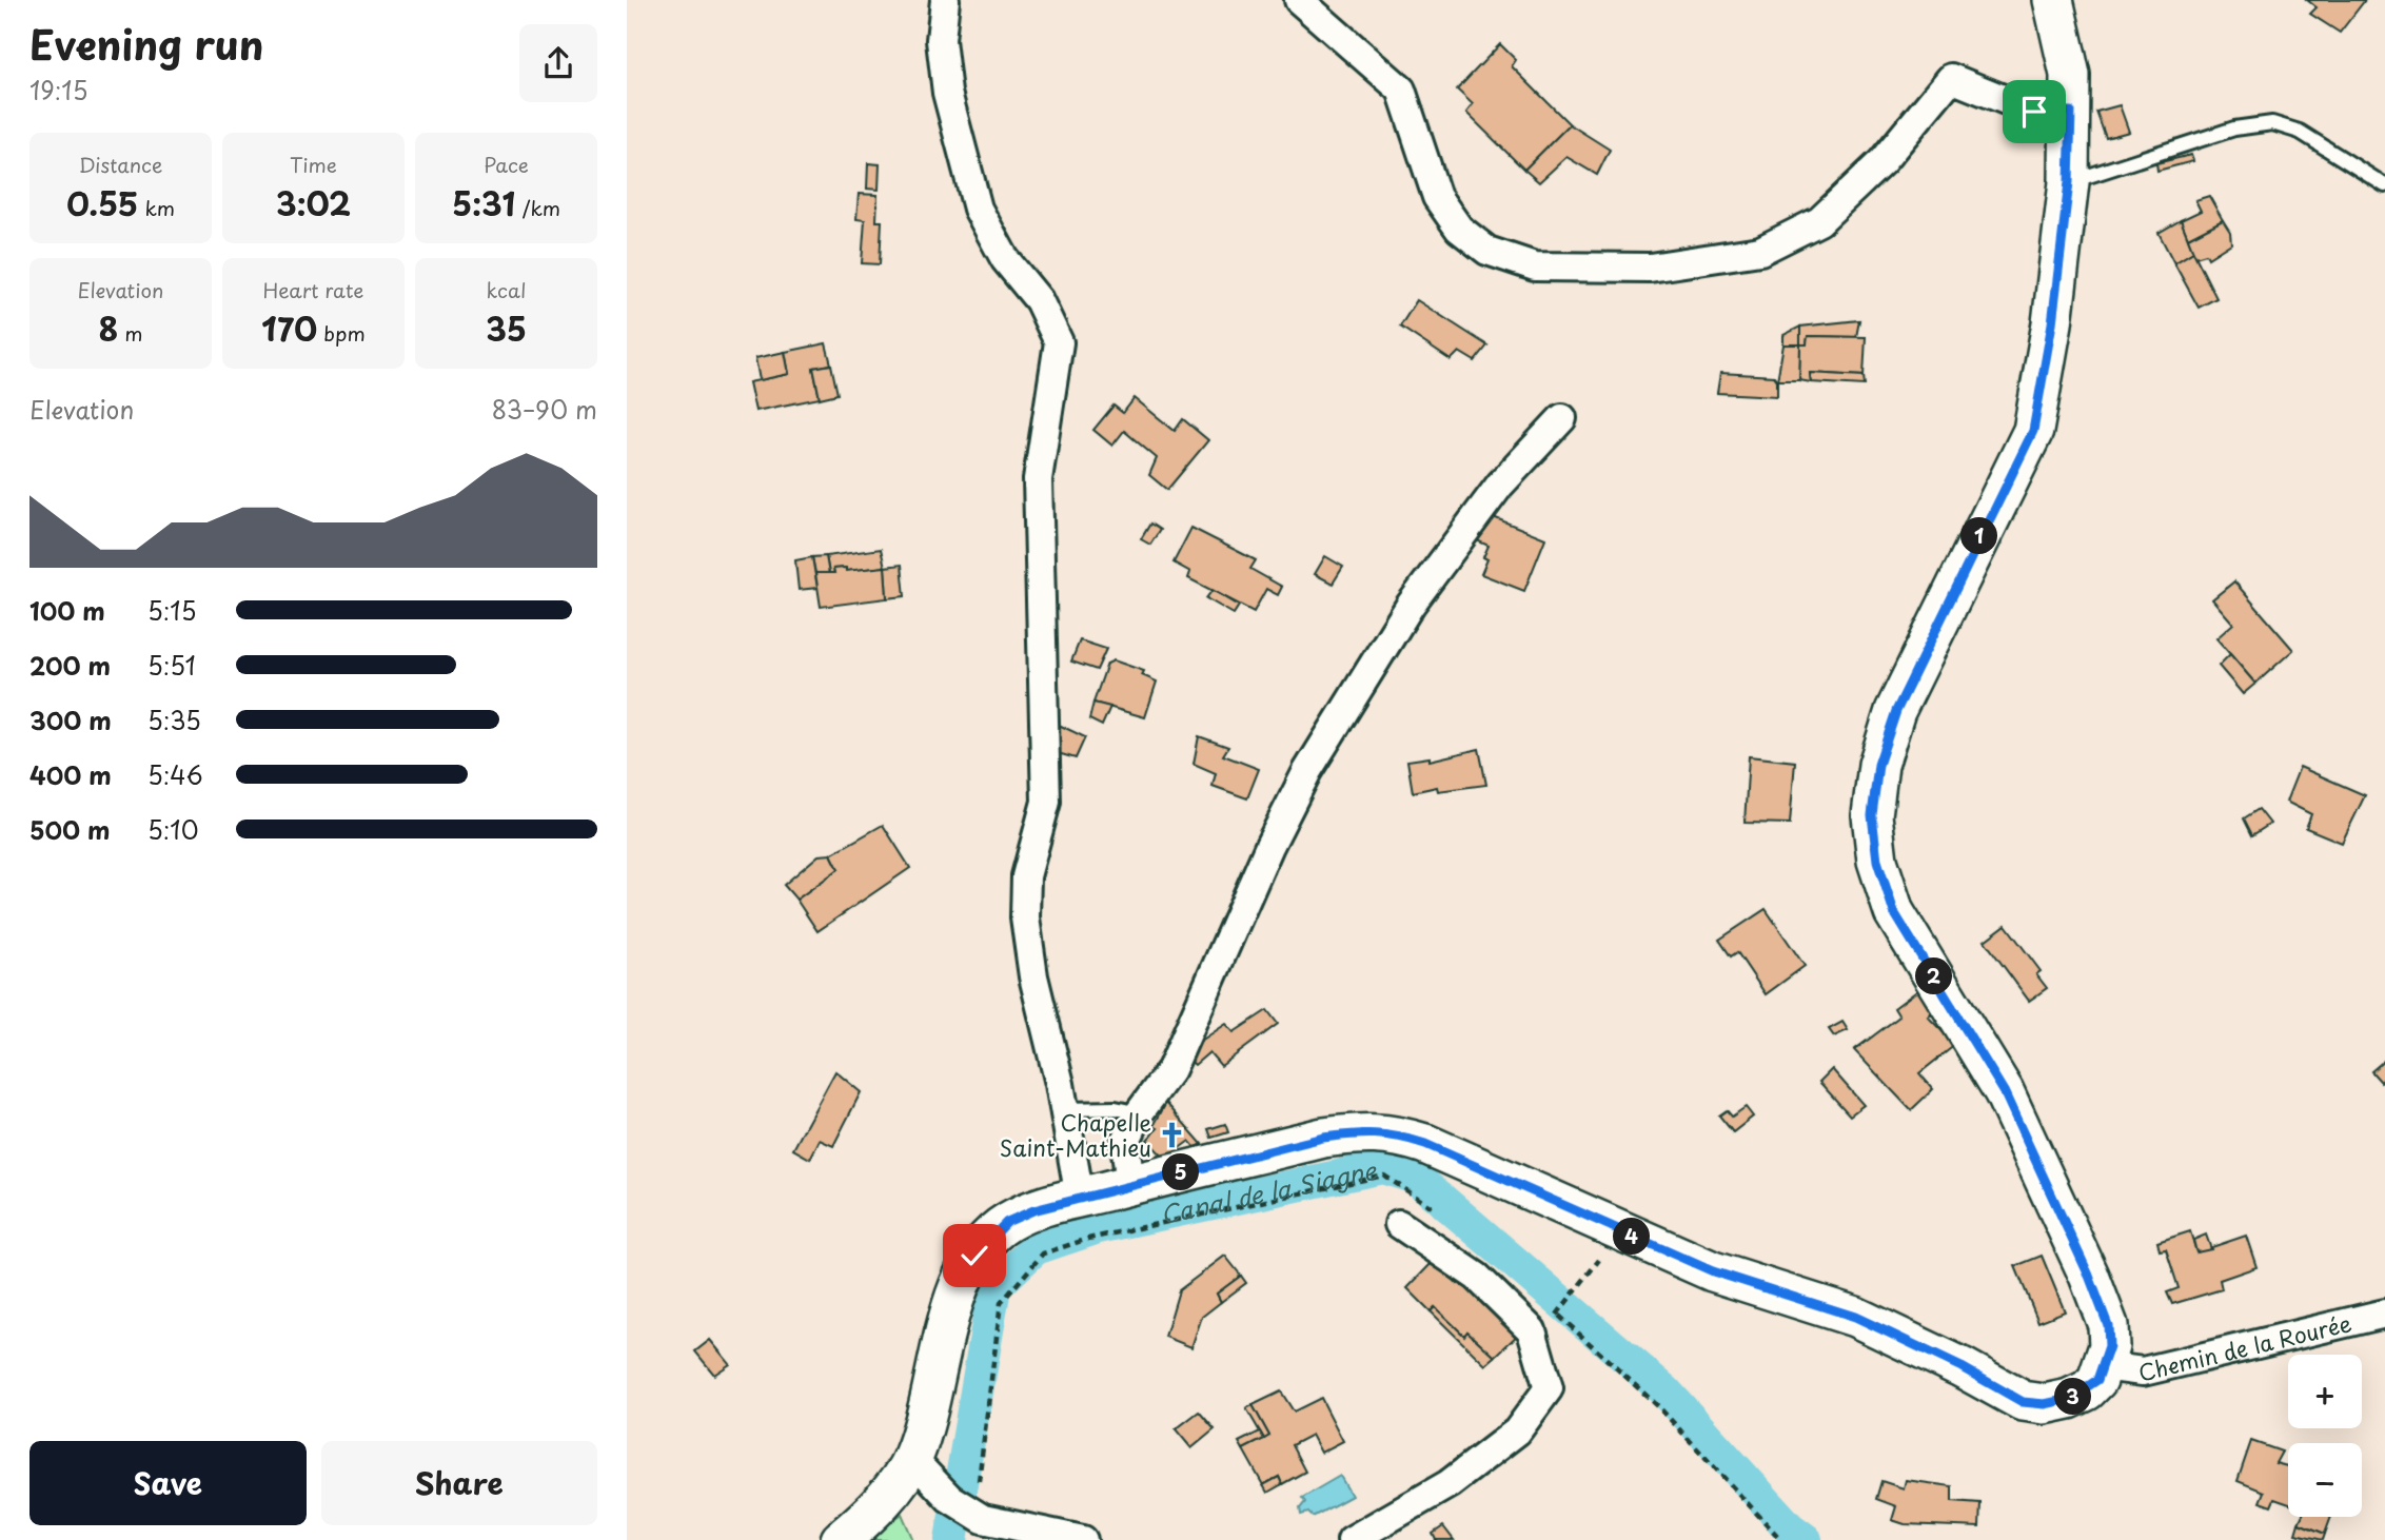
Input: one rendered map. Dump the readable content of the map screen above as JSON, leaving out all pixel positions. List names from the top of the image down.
{
  "streets": {
    "street": ["Chemin de la Rourée"]
  },
  "water": ["Canal de la Siagne"],
  "places": {
    "church": ["Chapelle Saint-Mathieu"]
  },
  "page": {
    "heading": ["Evening run", "19:15"],
    "stats": [
      ["Distance", "0.55 km"],
      ["Time", "3:02"],
      ["Pace", "5:31 /km"],
      ["Elevation", "8 m"],
      ["Heart rate", "170 bpm"],
      ["kcal", "35"]
    ],
    "chart": ["Elevation", "83–90 m"],
    "pins": [
      "1",
      "2",
      "5",
      "4",
      "3"
    ],
    "list": [
      {
        "name": "100 m",
        "note": "5:15"
      },
      {
        "name": "200 m",
        "note": "5:51"
      },
      {
        "name": "300 m",
        "note": "5:35"
      },
      {
        "name": "400 m",
        "note": "5:46"
      },
      {
        "name": "500 m",
        "note": "5:10"
      }
    ],
    "map_buttons": ["+", "−"],
    "buttons": ["Save", "Share"]
  }
}
